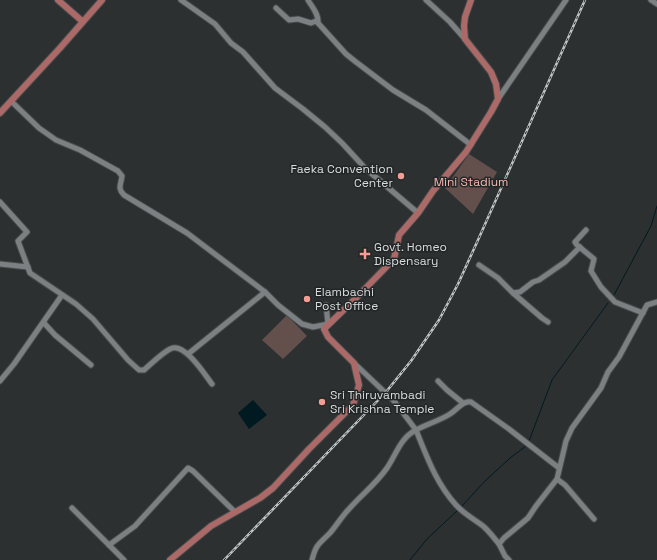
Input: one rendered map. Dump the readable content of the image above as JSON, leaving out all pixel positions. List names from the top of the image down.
{
  "parks": ["Mini Stadium"],
  "places": {
    "other": ["Faeka Convention Center", "Elambachi Post Office", "Sri Thiruvambadi Sri Krishna Temple"],
    "health": ["Govt. Homeo Dispensary"]
  }
}
